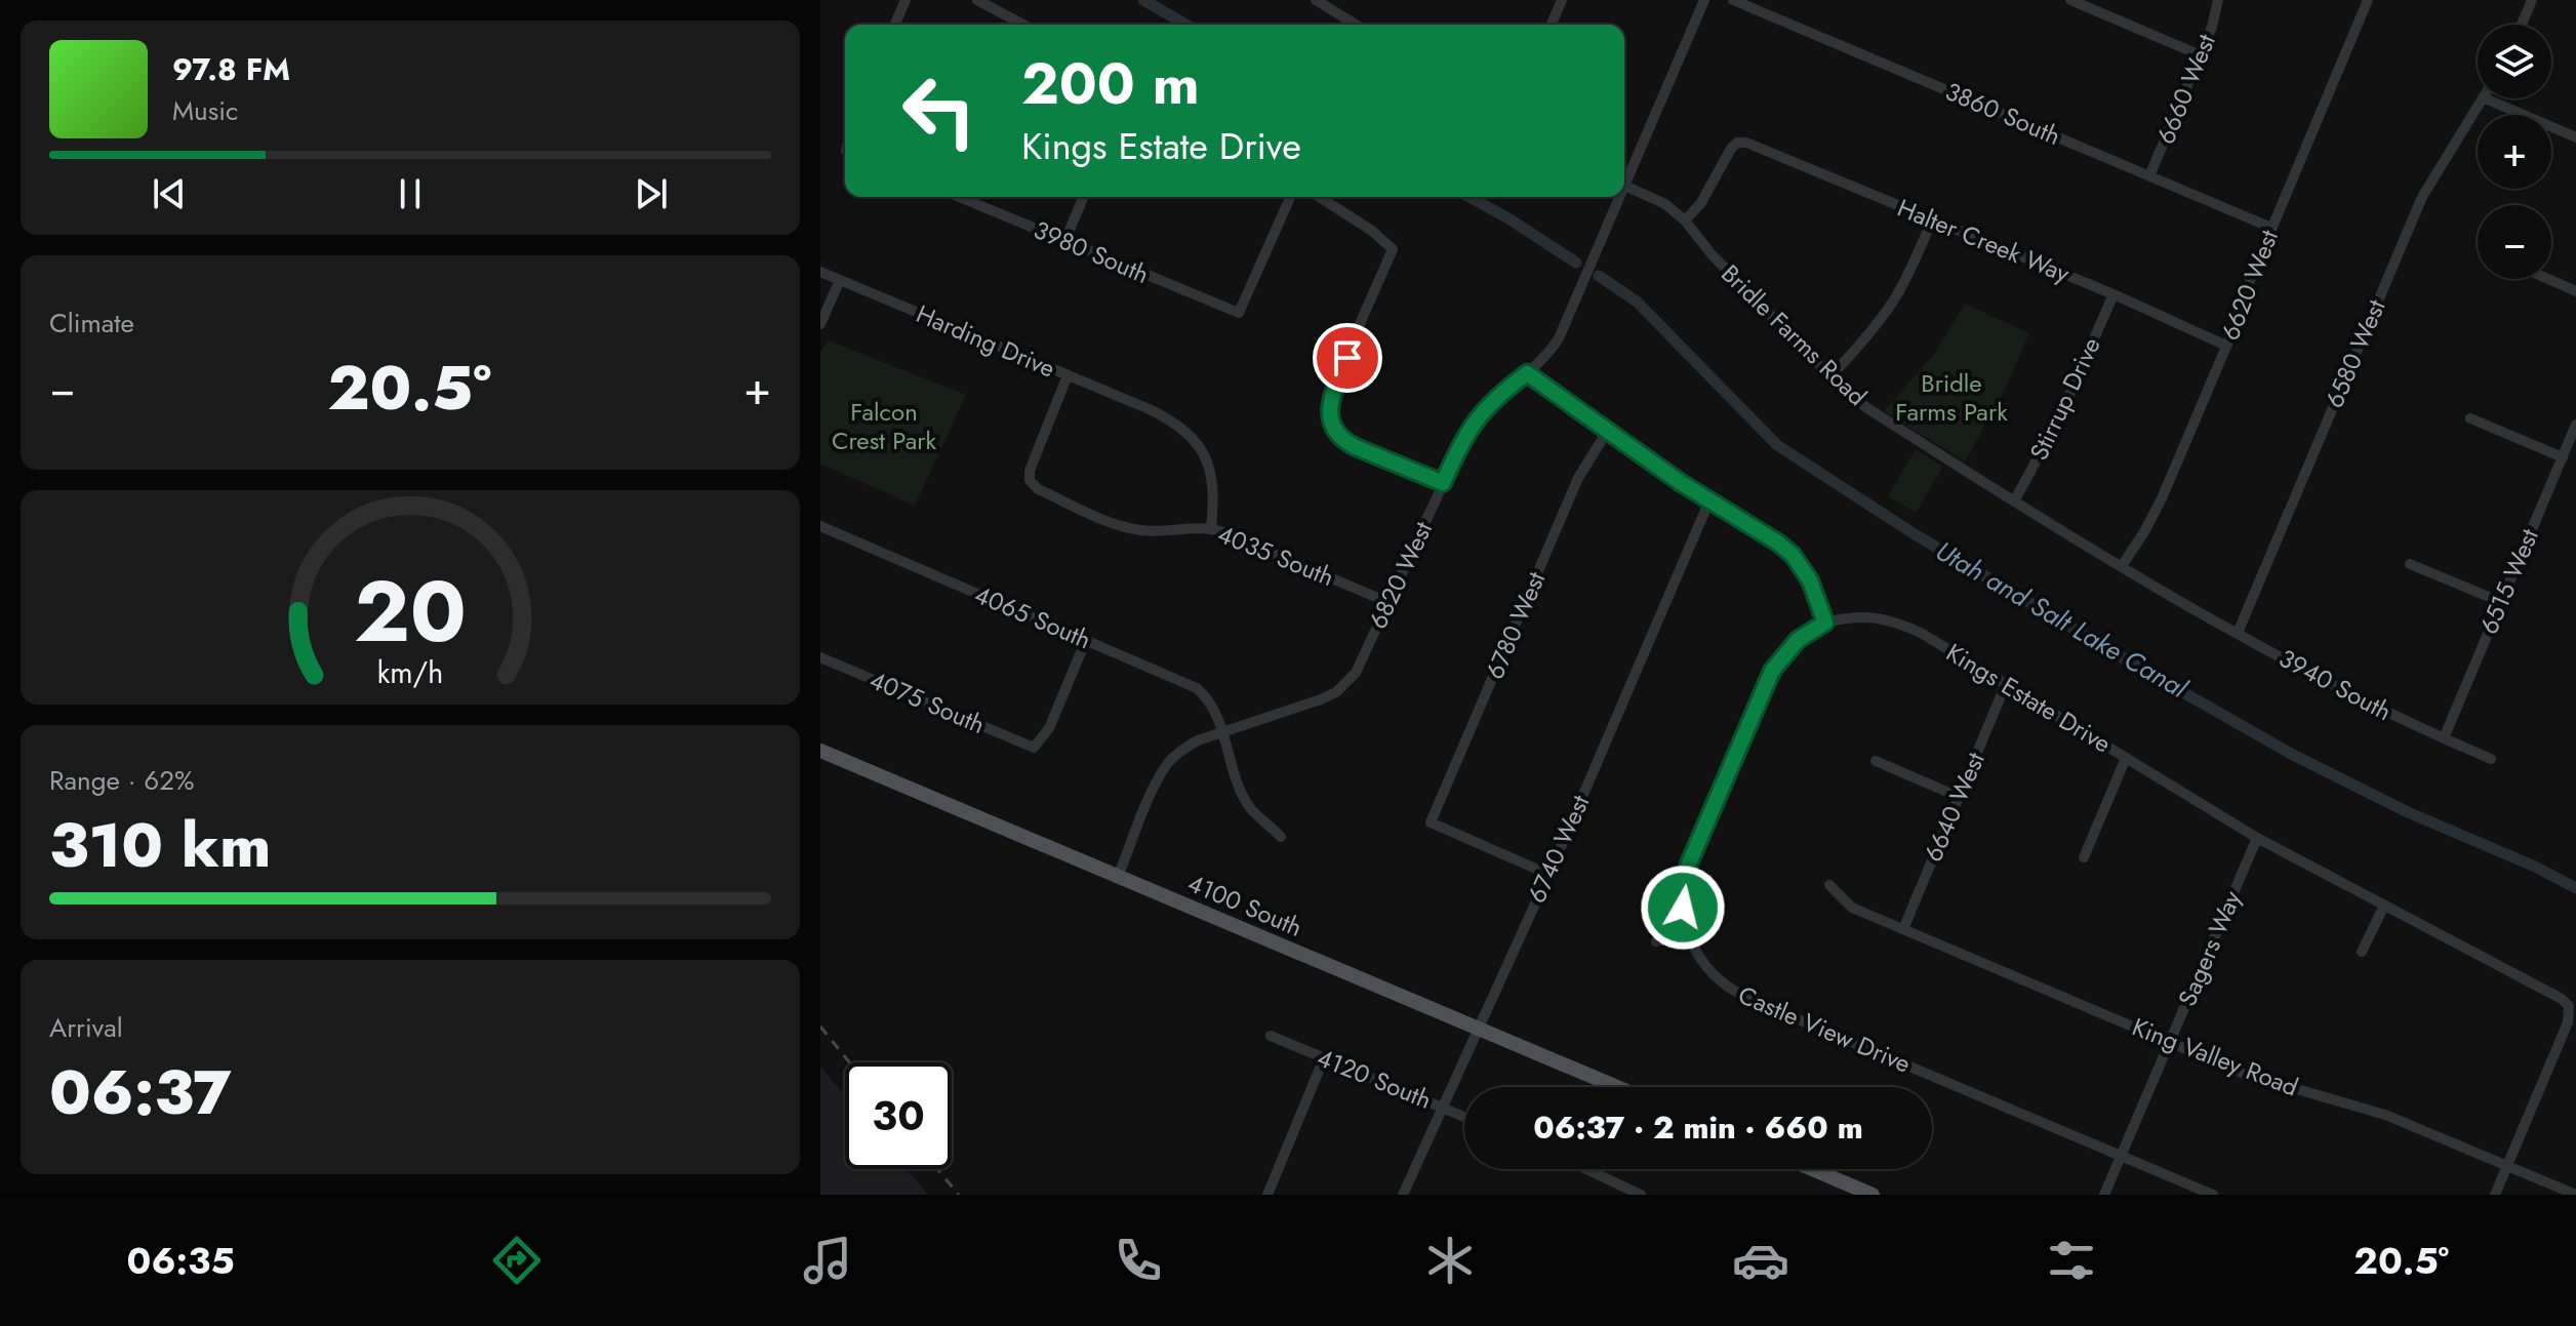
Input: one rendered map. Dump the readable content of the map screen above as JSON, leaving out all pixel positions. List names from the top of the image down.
{
  "streets": {
    "main road": ["4100 South"],
    "street": [
      "6660 West",
      "3860 South",
      "Halter Creek Way",
      "3980 South",
      "6620 West",
      "Bridle Farms Road",
      "Harding Drive",
      "6580 West",
      "Stirrup Drive",
      "4035 South",
      "6820 West",
      "6515 West",
      "4065 South",
      "6780 West",
      "3940 South",
      "Kings Estate Drive",
      "4075 South",
      "6640 West",
      "6740 West",
      "Sagers Way",
      "Castle View Drive",
      "King Valley Road",
      "4120 South"
    ]
  },
  "crossings": [
    ["6660 West", "3860 South"],
    ["3860 South", "6620 West"],
    ["Halter Creek Way", "6620 West"],
    ["Halter Creek Way", "Bridle Farms Road"],
    ["Halter Creek Way", "Stirrup Drive"],
    ["6620 West", "Bridle Farms Road"],
    ["Bridle Farms Road", "Stirrup Drive"],
    ["Bridle Farms Road", "3940 South"],
    ["Harding Drive", "4035 South"],
    ["6580 West", "3940 South"],
    ["4035 South", "6820 West"],
    ["6820 West", "4065 South"],
    ["6820 West", "4100 South"],
    ["6515 West", "3940 South"],
    ["4065 South", "4075 South"],
    ["6780 West", "6740 West"],
    ["Kings Estate Drive", "6640 West"],
    ["Kings Estate Drive", "Sagers Way"],
    ["Kings Estate Drive", "Castle View Drive"],
    ["Kings Estate Drive", "King Valley Road"],
    ["6640 West", "King Valley Road"],
    ["6740 West", "4100 South"],
    ["6740 West", "4120 South"],
    ["Sagers Way", "Castle View Drive"],
    ["Sagers Way", "King Valley Road"]
  ],
  "water": ["Utah and Salt Lake Canal"],
  "parks": ["Bridle Farms Park", "Falcon Crest Park"],
  "page": {
    "map_buttons": ["+", "−"],
    "turn": ["200 m", "Kings Estate Drive"],
    "song": ["97.8 FM", "Music"],
    "tile": [
      "Climate",
      ["Range · 62%", "310 km"],
      ["Arrival", "06:37"]
    ],
    "heat": ["−", "20.5°", "+"],
    "limit": "30",
    "trip": "06:37 · 2 min · 660 m",
    "tabs": ["06:35", "20.5°"],
    "gauge": ["20", "km/h"]
  }
}
